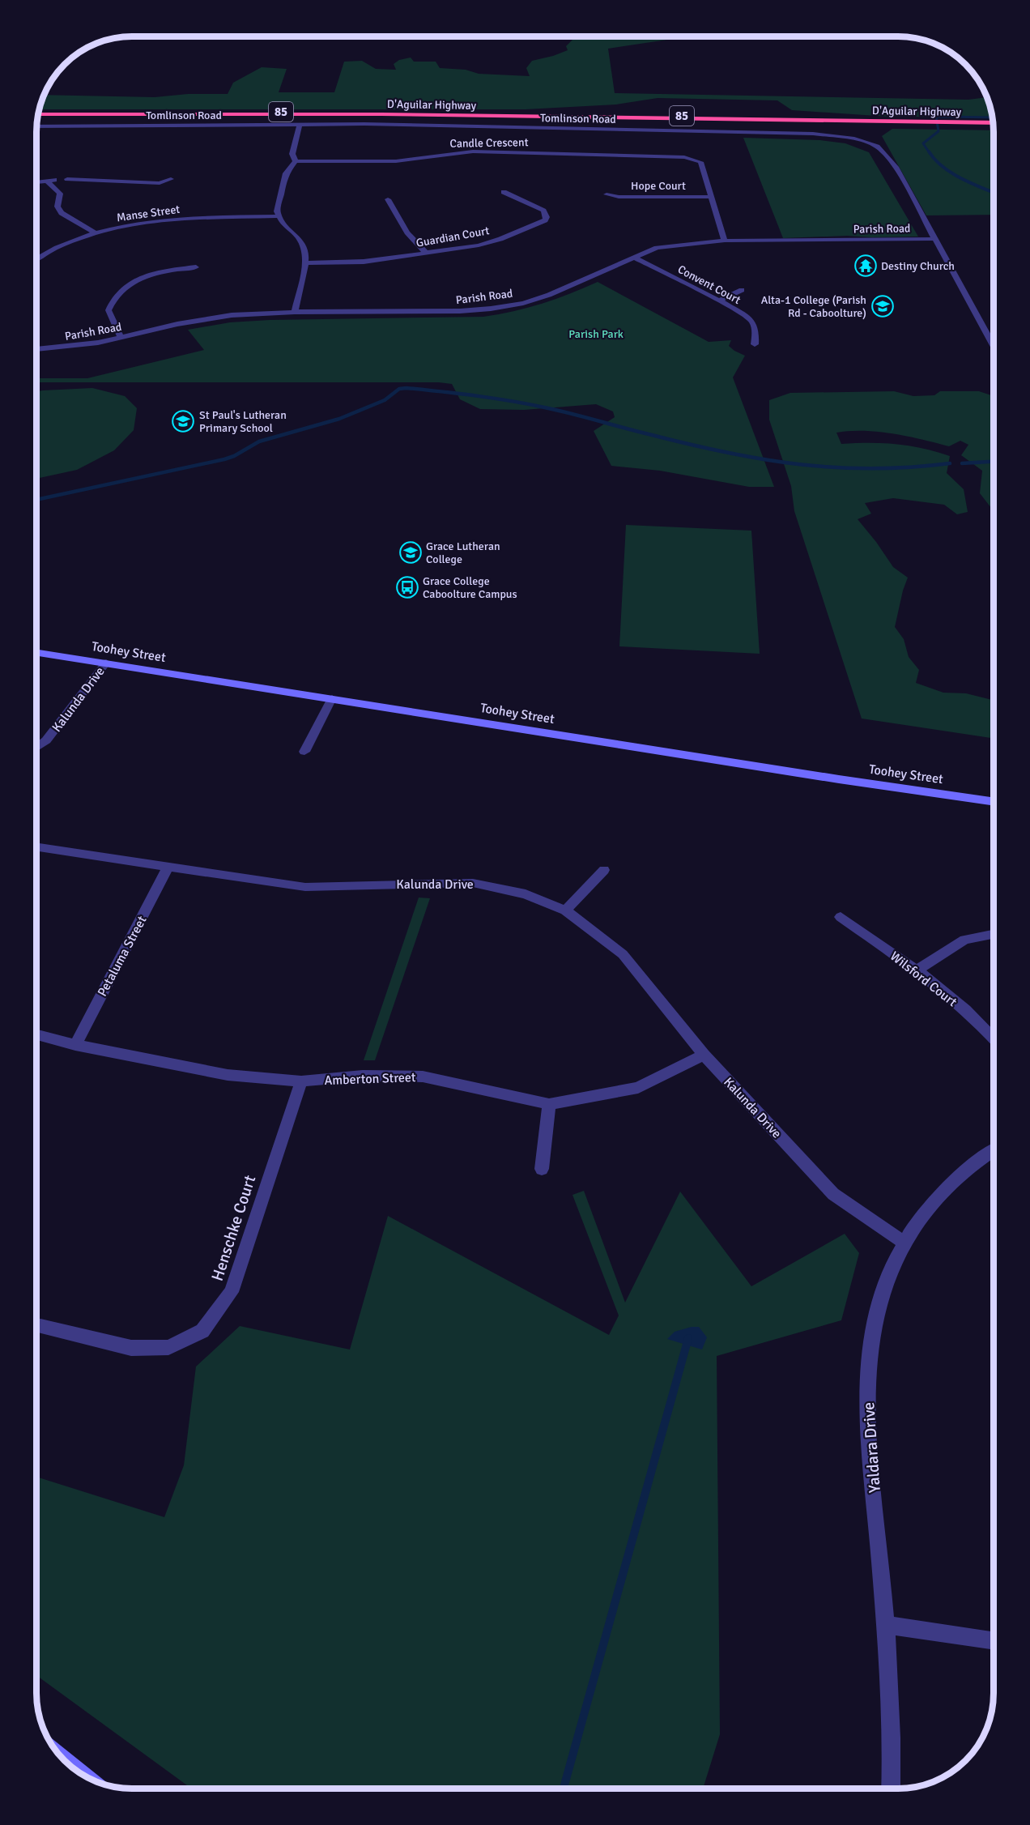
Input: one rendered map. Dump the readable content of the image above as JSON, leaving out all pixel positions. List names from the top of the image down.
{
  "streets": {
    "highway": ["D'Aguilar Highway", "85"],
    "street": [
      "Tomlinson Road",
      "Candle Crescent",
      "Hope Court",
      "Manse Street",
      "Parish Road",
      "Guardian Court",
      "Convent Court",
      "Toohey Street",
      "Kalunda Drive",
      "Petaluma Street",
      "Wilsford Court",
      "Amberton Street",
      "Henschke Court",
      "Yaldara Drive"
    ]
  },
  "crossings": [
    ["Tomlinson Road", "Parish Road"],
    ["Candle Crescent", "Hope Court"],
    ["Candle Crescent", "Parish Road"],
    ["Parish Road", "Convent Court"],
    ["Toohey Street", "Kalunda Drive"],
    ["Kalunda Drive", "Petaluma Street"],
    ["Kalunda Drive", "Amberton Street"],
    ["Kalunda Drive", "Yaldara Drive"],
    ["Petaluma Street", "Amberton Street"],
    ["Amberton Street", "Henschke Court"]
  ],
  "parks": ["Parish Park"],
  "places": {
    "temple": ["Destiny Church"],
    "school or university": ["Alta-1 College (Parish Rd - Caboolture)", "St Paul's Lutheran Primary School", "Grace Lutheran College"],
    "bus stop": ["Grace College Caboolture Campus"]
  }
}
